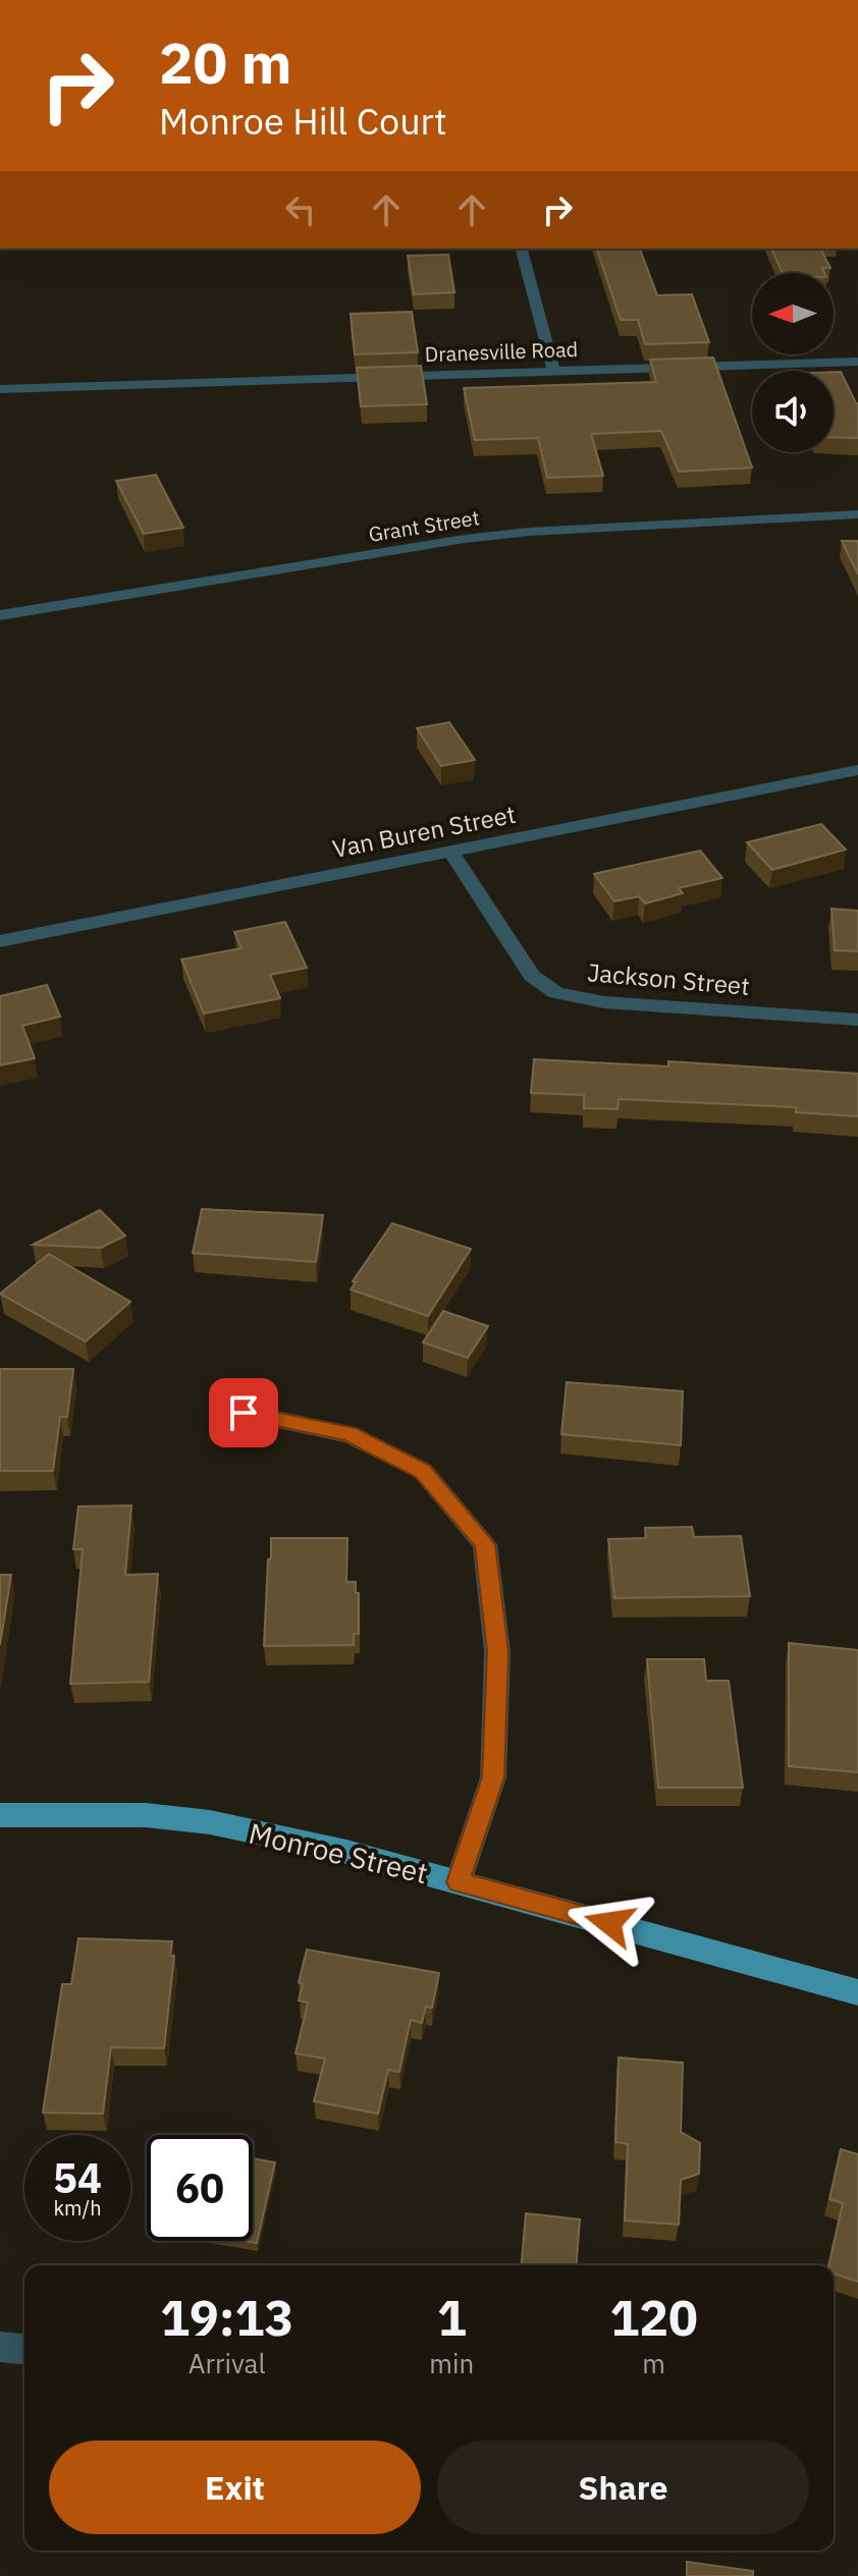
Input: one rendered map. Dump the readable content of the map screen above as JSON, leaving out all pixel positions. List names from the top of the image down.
{
  "streets": {
    "main road": ["Monroe Street"],
    "street": [
      "Dranesville Road",
      "Grant Street",
      "Van Buren Street",
      "Jackson Street"
    ]
  },
  "crossings": [
    ["Van Buren Street", "Jackson Street"]
  ],
  "north": "left",
  "page": {
    "turn": ["20 m", "Monroe Hill Court"],
    "speed": "54 km/h",
    "limit": "60",
    "eta": [
      "19:13",
      "Arrival",
      "1",
      "min",
      "120",
      "m"
    ],
    "buttons": ["Exit", "Share"]
  }
}
